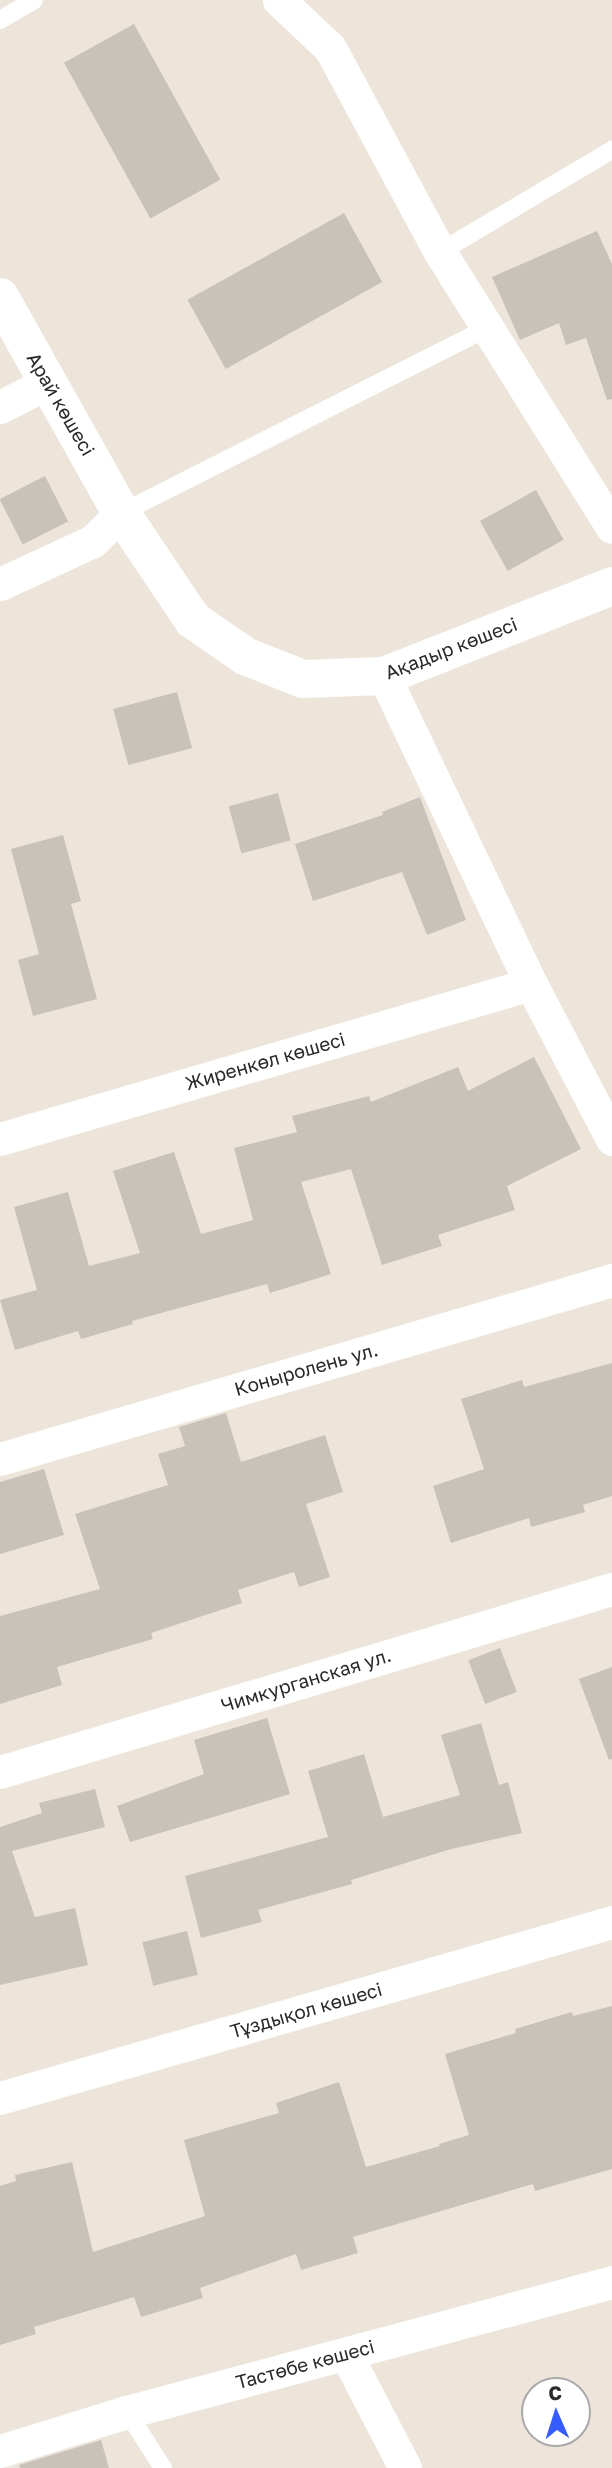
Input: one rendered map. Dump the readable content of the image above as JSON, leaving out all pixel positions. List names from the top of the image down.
{
  "streets": {
    "street": [
      "Арай көшесі",
      "Ақадыр көшесі",
      "Жиренкөл көшесі",
      "Коныролень ул.",
      "Чимкурганская ул.",
      "Тұздықол көшесі",
      "Тастөбе көшесі"
    ]
  },
  "crossings": [
    ["Арай көшесі", "Ақадыр көшесі"]
  ],
  "north": "top"
}
